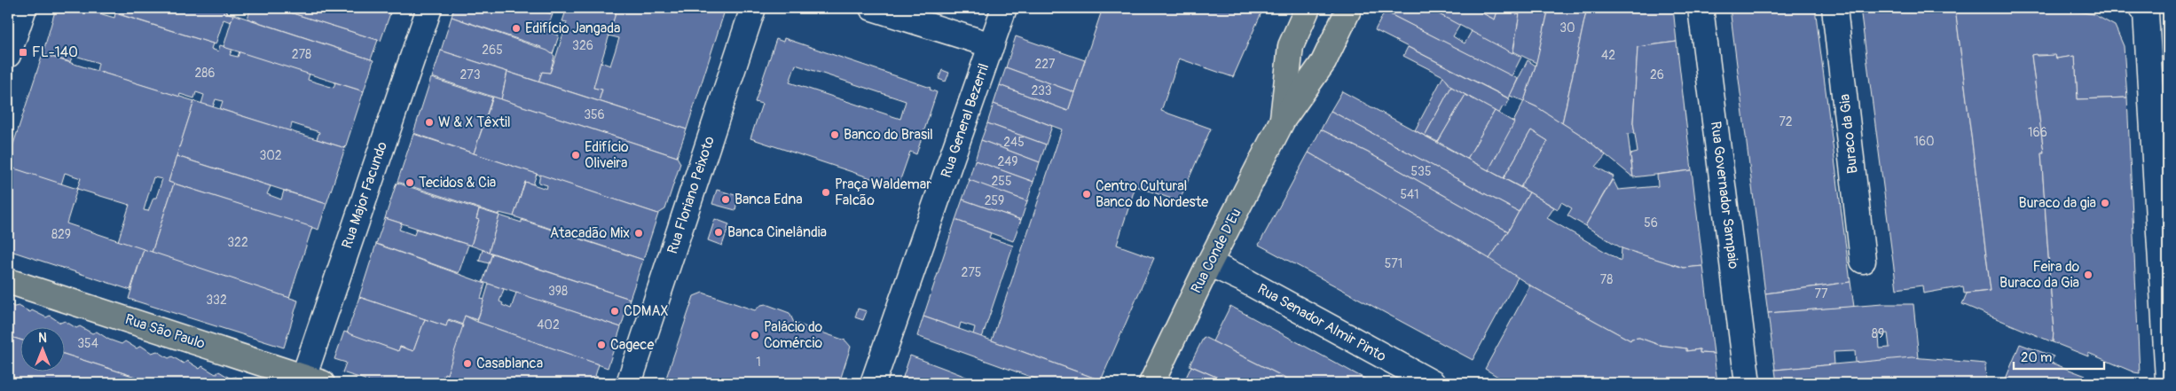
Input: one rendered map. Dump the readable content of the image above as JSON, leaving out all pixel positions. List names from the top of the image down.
{
  "streets": {
    "main road": ["Rua Conde D'Eu", "Rua São Paulo"],
    "street": [
      "Rua General Bezerril",
      "Buraco da Gia",
      "Rua Major Facundo",
      "Rua Floriano Peixoto",
      "Rua Governador Sampaio",
      "Rua Senador Almir Pinto"
    ]
  },
  "crossings": [
    ["Rua Major Facundo", "Rua São Paulo"],
    ["Rua Conde D'Eu", "Rua Senador Almir Pinto"]
  ],
  "places": {
    "other": [
      "Edifício Jangada",
      "W & X Têxtil",
      "Banco do Brasil",
      "Edifício Oliveira",
      "Tecidos & Cia",
      "Praça Waldemar Falcão",
      "Centro Cultural Banco do Nordeste",
      "Banca Edna",
      "Buraco da gia",
      "Banca Cinelândia",
      "Atacadão Mix",
      "Feira do Buraco da Gia",
      "CDMAX",
      "Palácio do Comércio",
      "Cagece",
      "Casablanca"
    ],
    "transit": ["FL-140"]
  },
  "house_numbers": [
    "30",
    "326",
    "265",
    "278",
    "42",
    "227",
    "286",
    "273",
    "26",
    "233",
    "356",
    "72",
    "166",
    "160",
    "245",
    "302",
    "249",
    "535",
    "255",
    "541",
    "259",
    "56",
    "829",
    "322",
    "571",
    "275",
    "78",
    "398",
    "77",
    "332",
    "402",
    "89",
    "354",
    "1"
  ],
  "scale_bar": "20 m",
  "north": "top"
}
